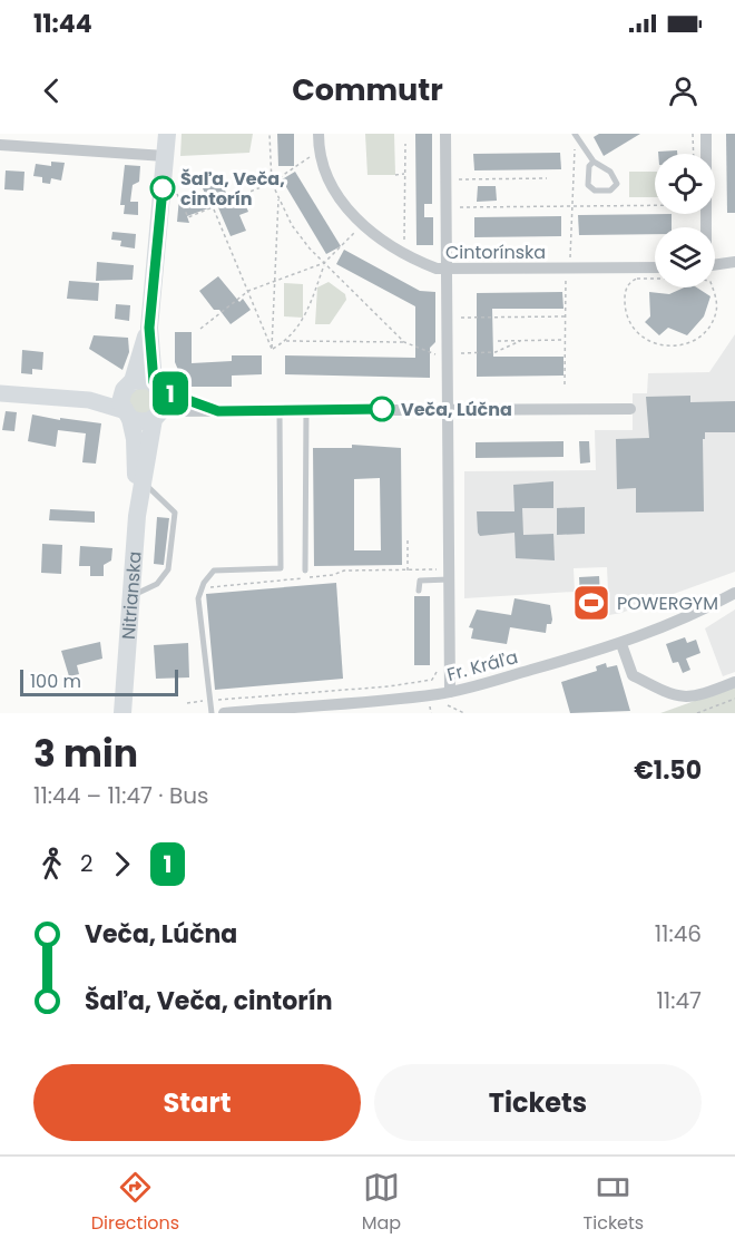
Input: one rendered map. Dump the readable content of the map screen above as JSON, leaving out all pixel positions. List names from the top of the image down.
{
  "streets": {
    "main road": ["Nitrianska"],
    "street": ["Cintorínska", "Fr. Kráľa"]
  },
  "places": {
    "other": ["Šaľa, Veča, cintorín", "Veča, Lúčna"],
    "sports": ["POWERGYM"]
  },
  "lines": ["bus line 1"],
  "scale_bar": "100 m",
  "page": {
    "status": "11:44",
    "header": "Commutr",
    "on_map": "1",
    "scale": "100 m",
    "heading": ["3 min", "11:44 – 11:47 · Bus", "€1.50"],
    "legs": ["2", "1"],
    "list": [
      {
        "name": "Veča, Lúčna",
        "value": "11:46"
      },
      {
        "name": "Šaľa, Veča, cintorín",
        "value": "11:47"
      }
    ],
    "buttons": ["Start", "Tickets"],
    "tabs": ["Directions", "Map", "Tickets"]
  }
}
